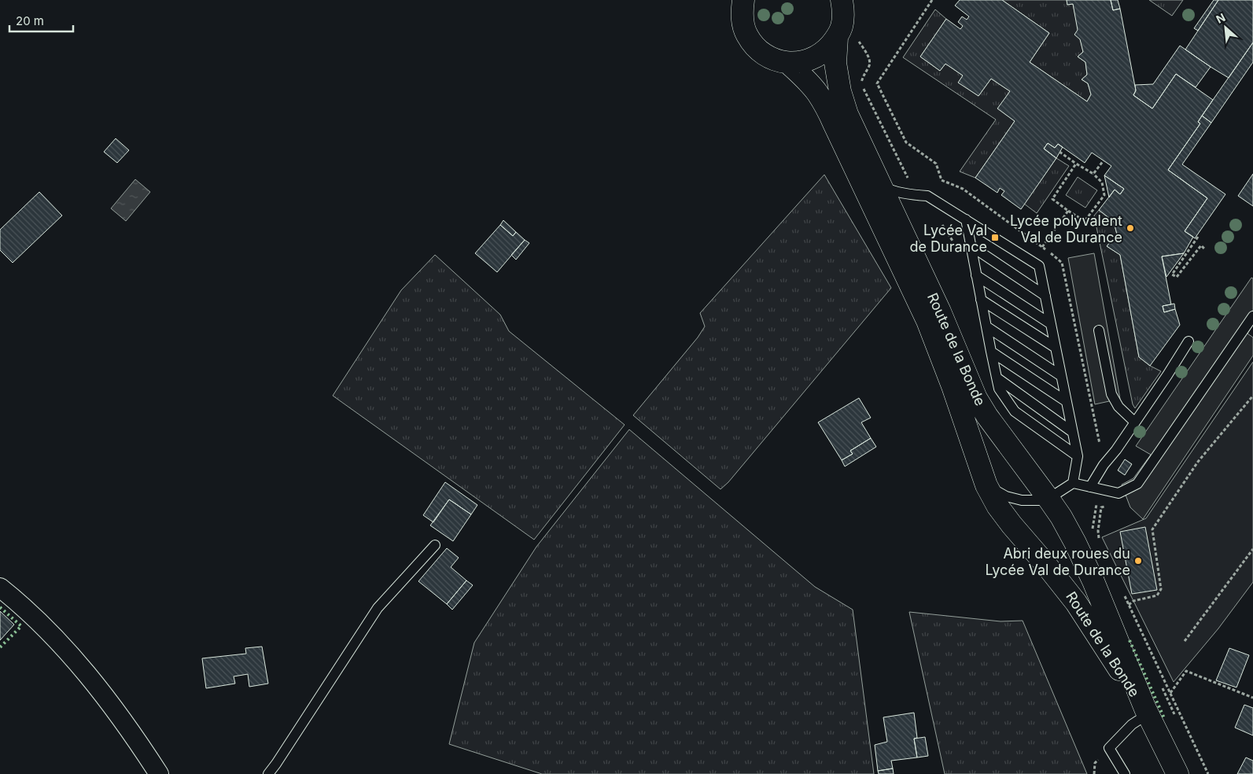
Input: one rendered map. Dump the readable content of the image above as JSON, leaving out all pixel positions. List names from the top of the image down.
{
  "streets": {
    "main road": ["Route de la Bonde"]
  },
  "places": {
    "other": ["Lycée polyvalent Val de Durance", "Abri deux roues du Lycée Val de Durance"],
    "transit": ["Lycée Val de Durance"]
  },
  "scale_bar": "20 m",
  "north": "top left"
}
